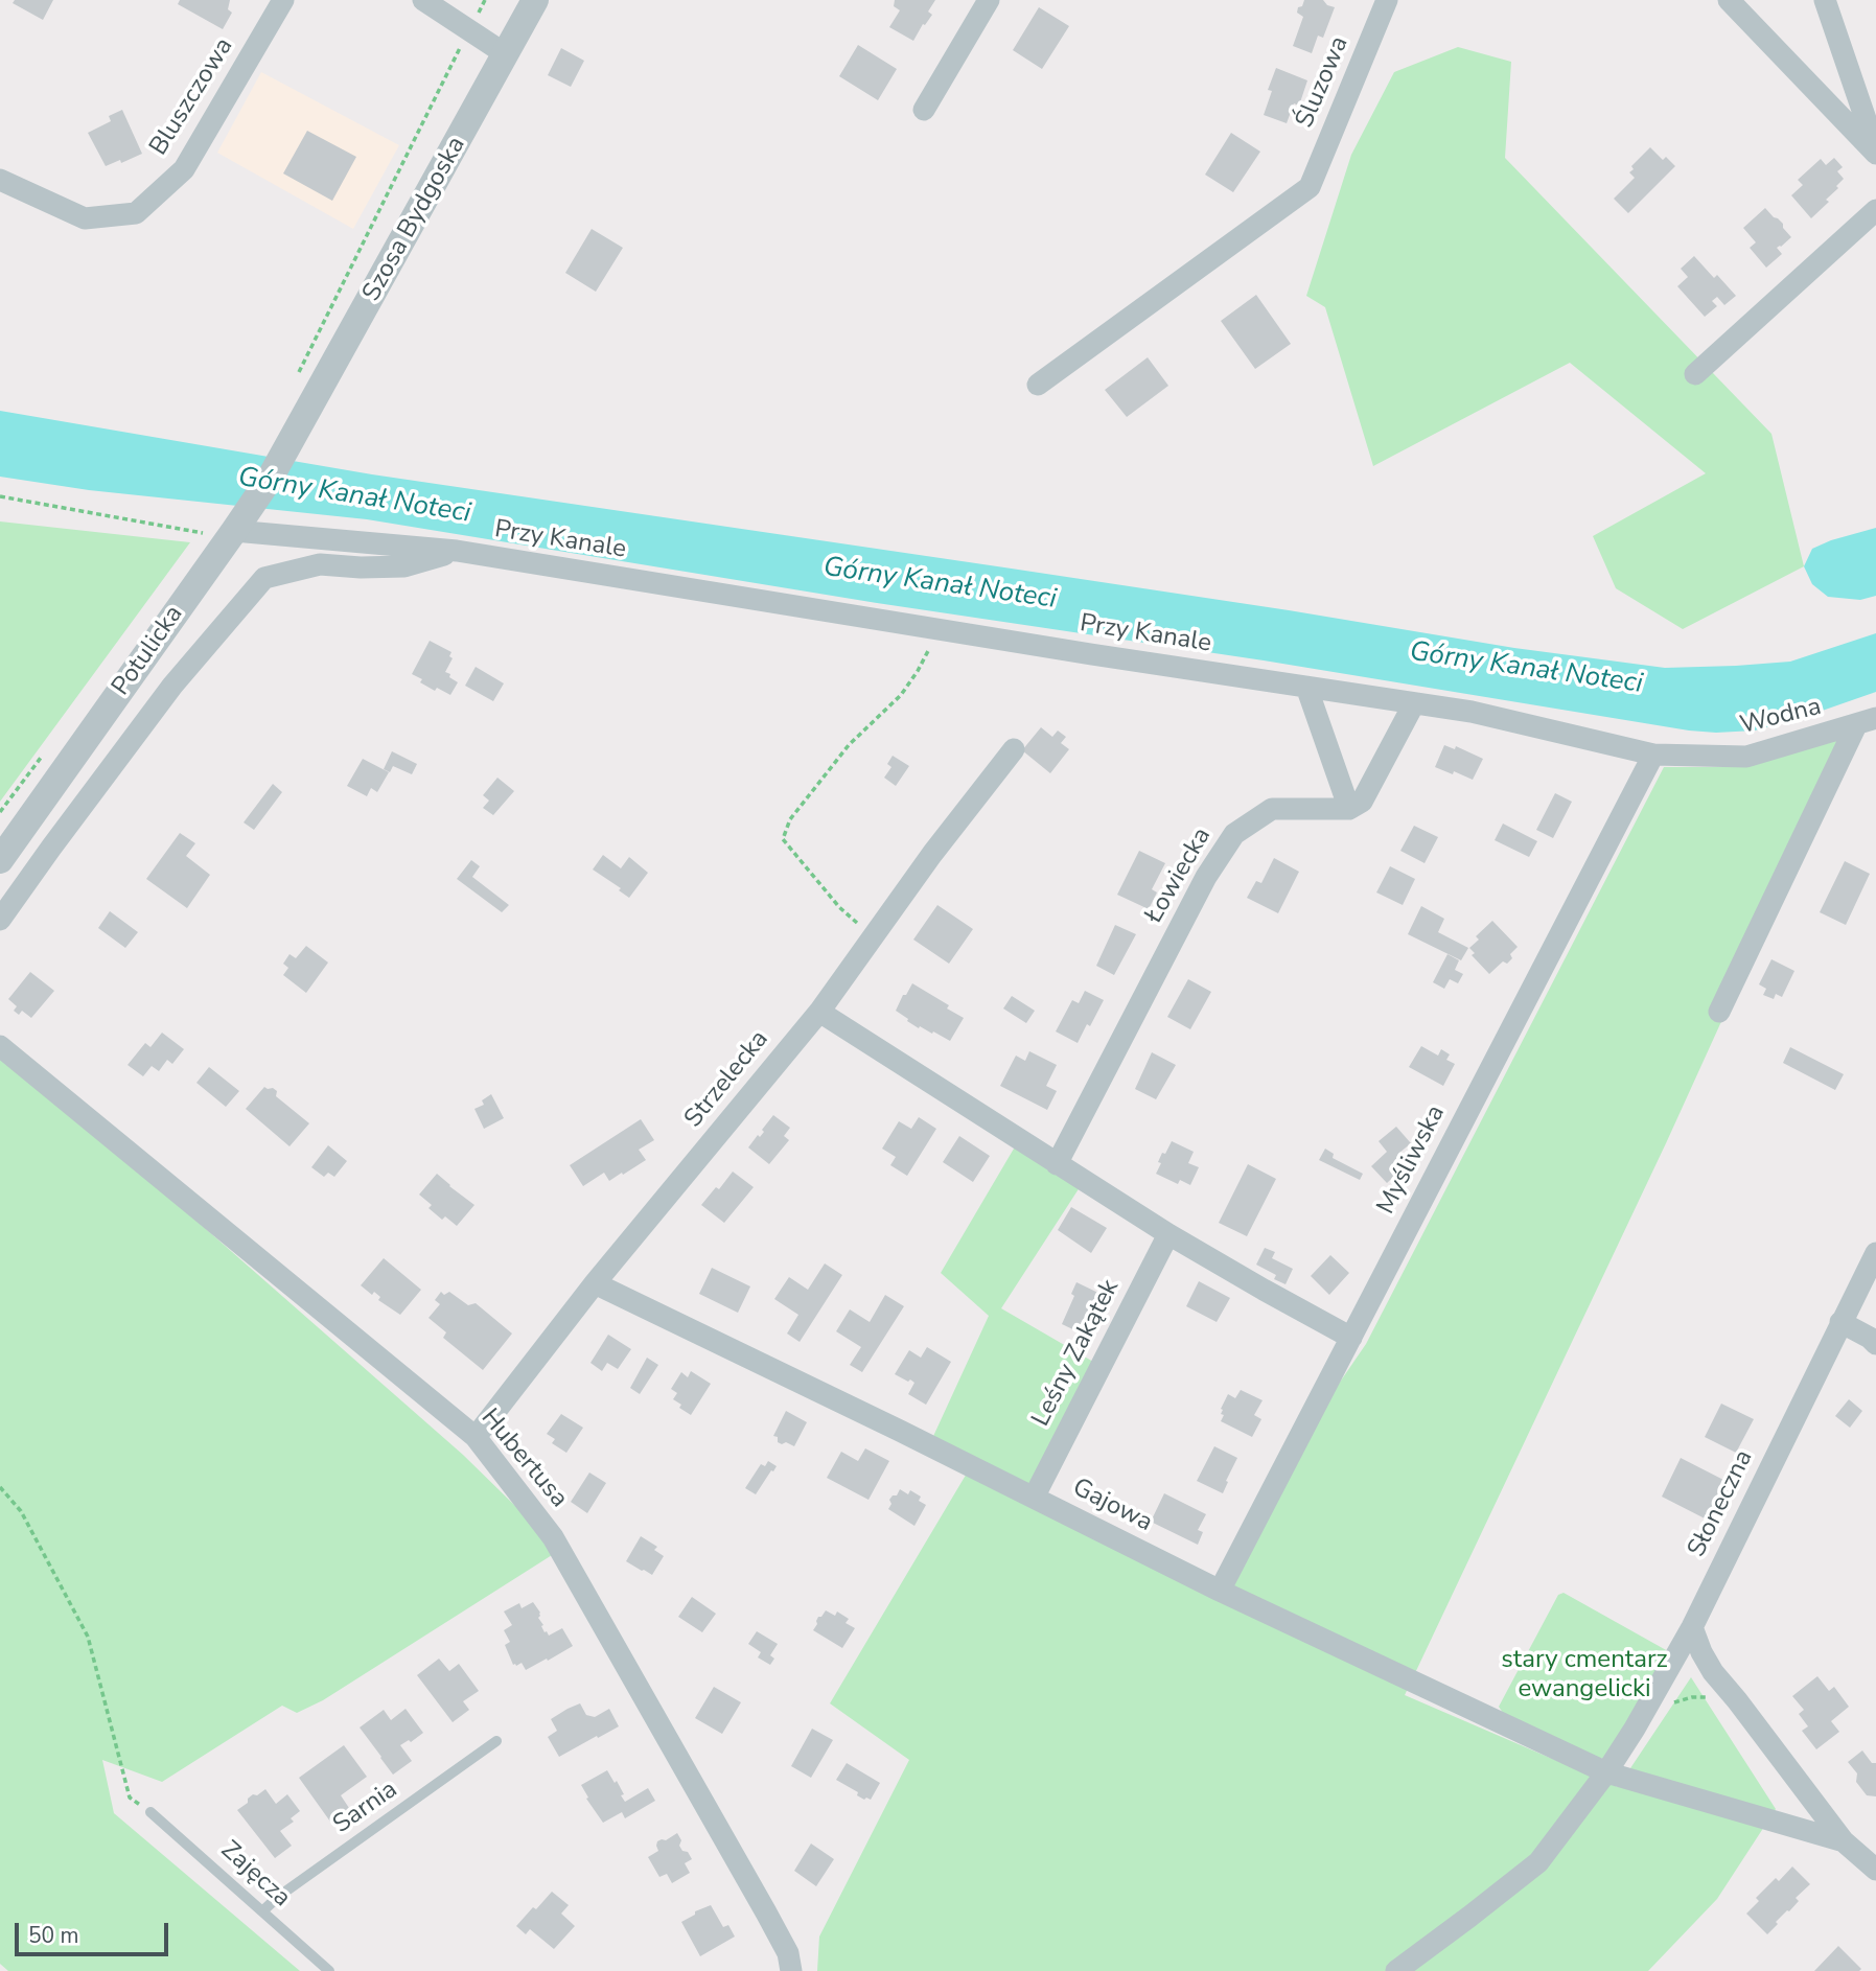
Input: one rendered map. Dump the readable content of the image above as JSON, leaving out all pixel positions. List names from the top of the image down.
{
  "streets": {
    "street": [
      "Śluzowa",
      "Bluszczowa",
      "Szosa Bydgoska",
      "Przy Kanale",
      "Potulicka",
      "Wodna",
      "Łowiecka",
      "Strzelecka",
      "Myśliwska",
      "Leśny Zakątek",
      "Hubertusa",
      "Słoneczna",
      "Gajowa"
    ],
    "lane": ["Sarnia", "Zajęcza"]
  },
  "crossings": [
    ["Szosa Bydgoska", "Potulicka"],
    ["Przy Kanale", "Potulicka"],
    ["Przy Kanale", "Wodna"],
    ["Przy Kanale", "Myśliwska"],
    ["Wodna", "Myśliwska"],
    ["Strzelecka", "Hubertusa"],
    ["Strzelecka", "Gajowa"],
    ["Myśliwska", "Gajowa"],
    ["Leśny Zakątek", "Gajowa"],
    ["Słoneczna", "Gajowa"],
    ["Sarnia", "Zajęcza"]
  ],
  "water": ["Górny Kanał Noteci"],
  "parks": ["stary cmentarz ewangelicki"],
  "scale_bar": "50 m"
}
